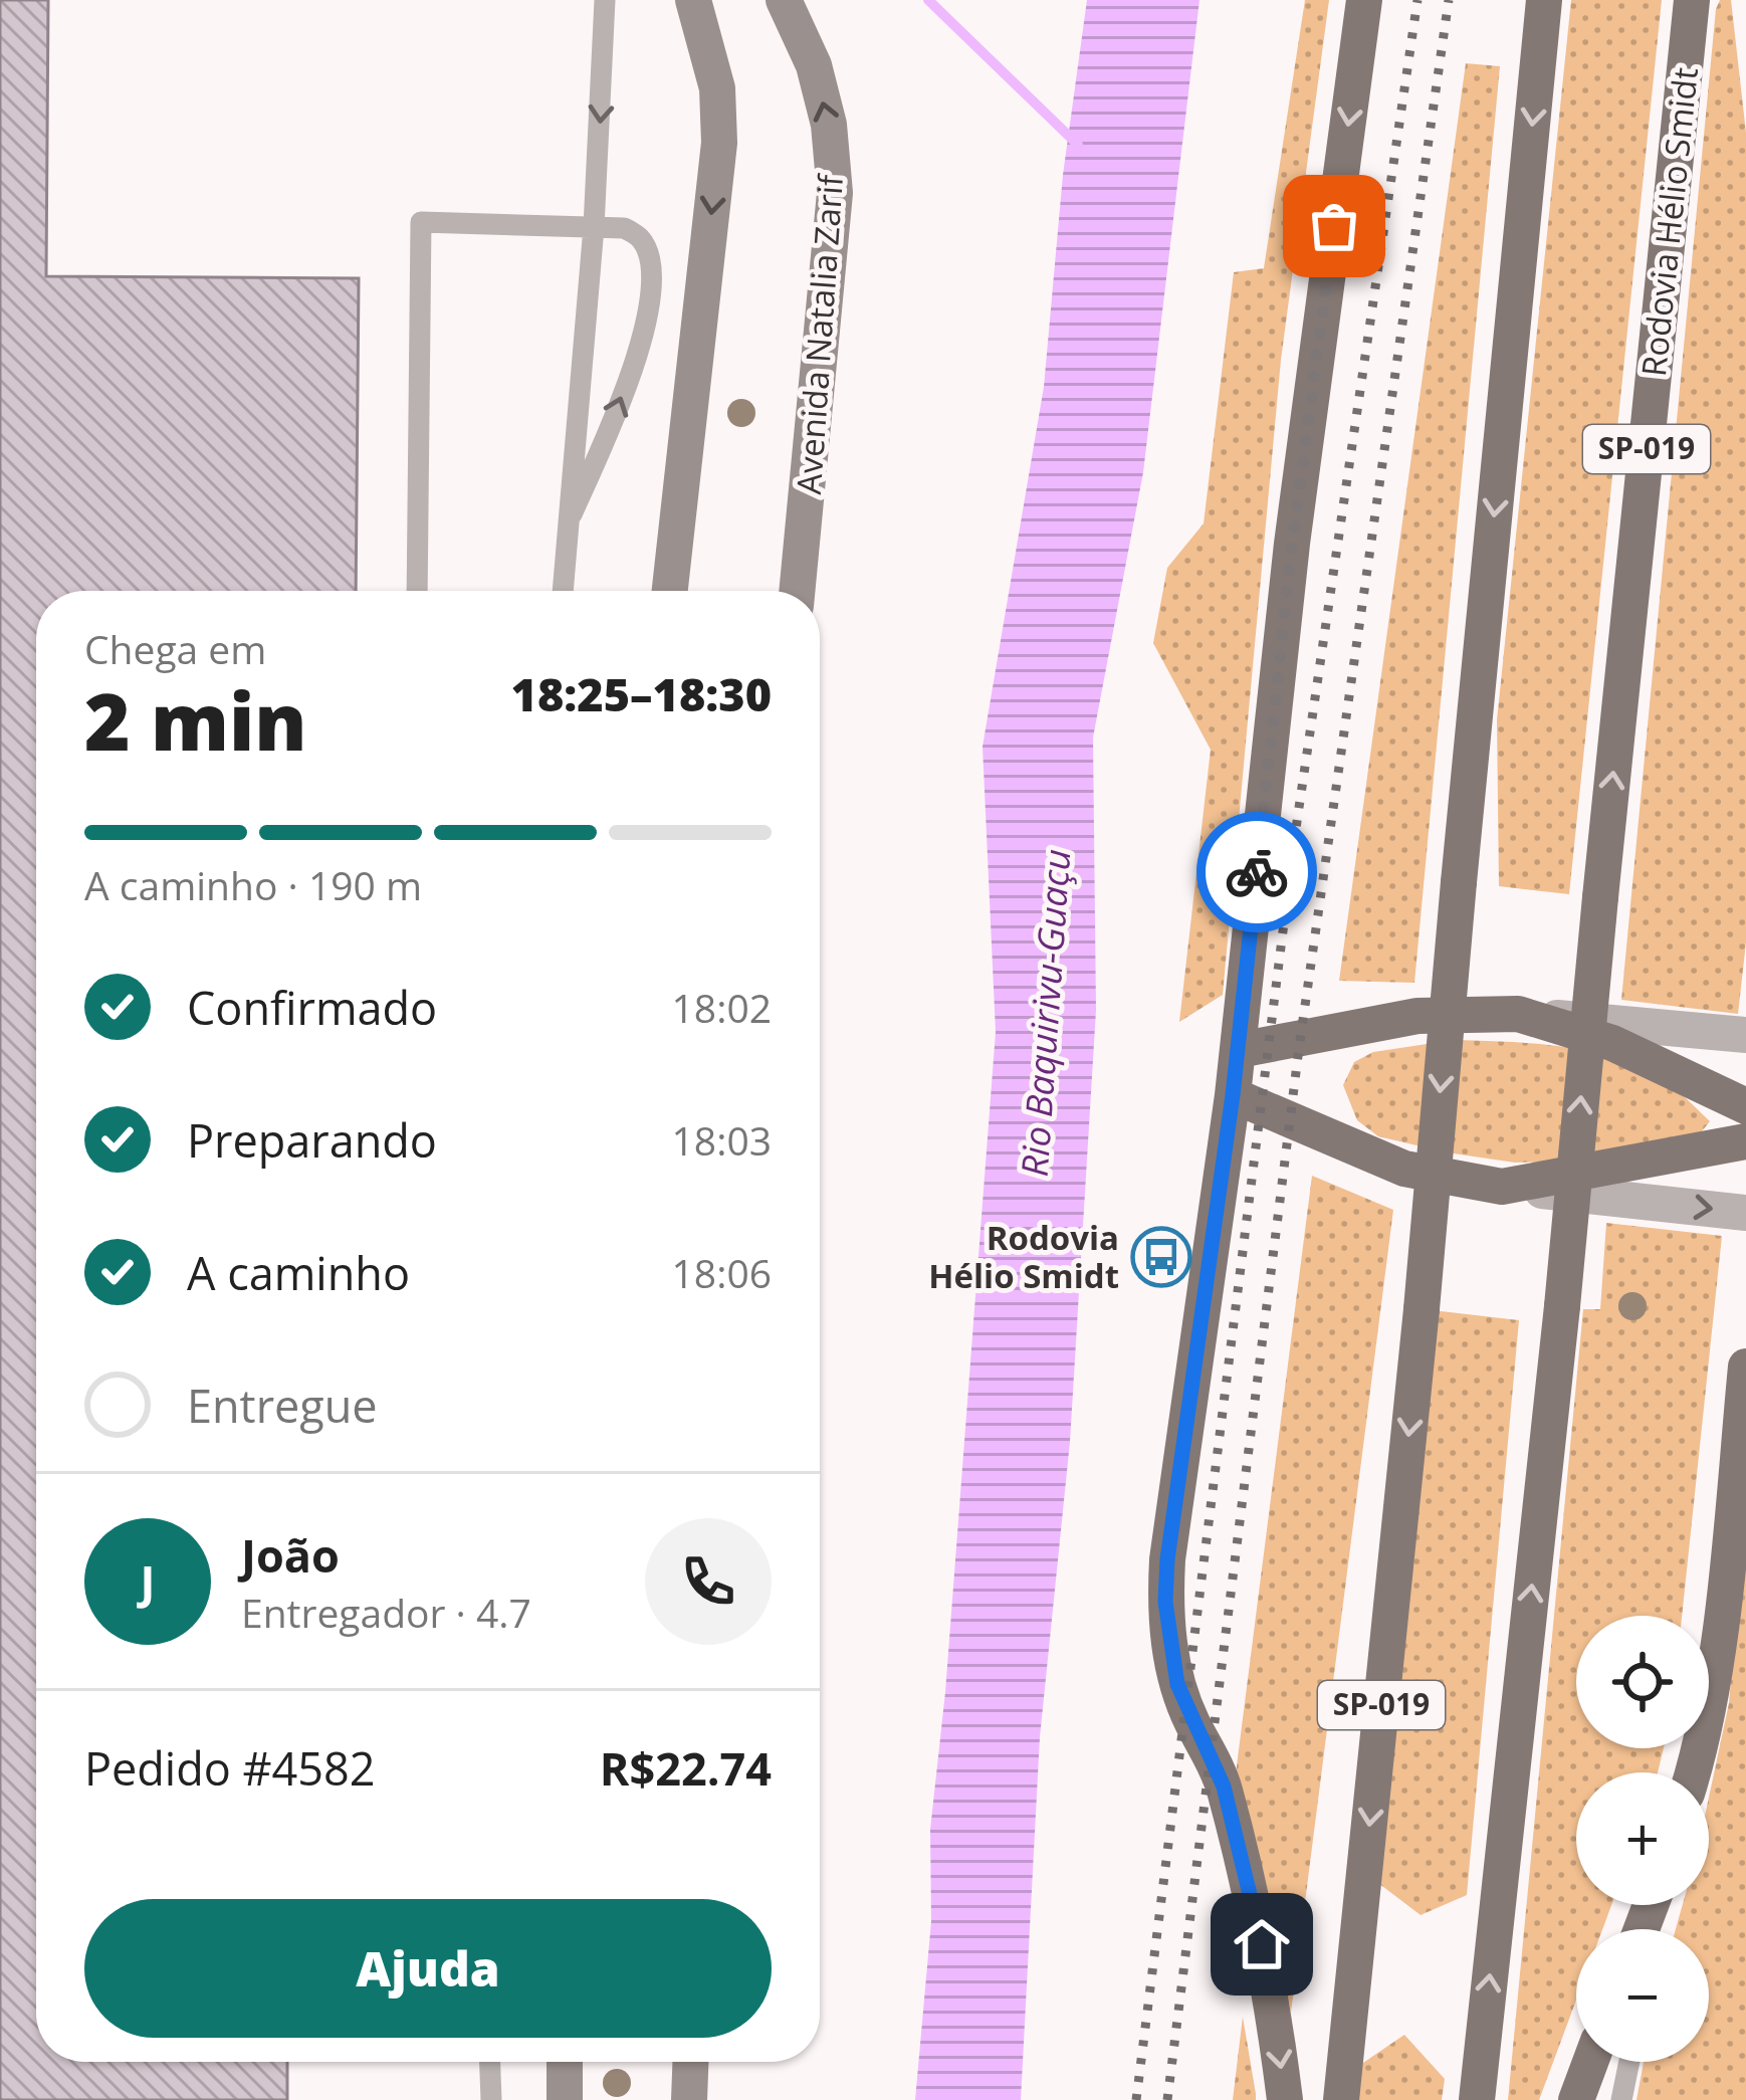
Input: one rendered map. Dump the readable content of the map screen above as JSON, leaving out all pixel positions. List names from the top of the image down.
{
  "streets": {
    "main road": ["Rodovia Hélio Smidt", "Avenida Natalia Zarif", "SP-019"]
  },
  "water": ["Rio Baquirivu-Guaçu"],
  "places": {
    "bus stop": ["Rodovia Hélio Smidt"]
  },
  "page": {
    "heading": ["2 min", "Chega em", "18:25–18:30"],
    "panel": [
      "João",
      "Entregador · 4.7",
      "Pedido #4582",
      "R$22.74"
    ],
    "bar": "A caminho · 190 m",
    "list": [
      ["Confirmado", "18:02"],
      ["Preparando", "18:03"],
      ["A caminho", "18:06"],
      "Entregue"
    ],
    "round": "J",
    "map_buttons": ["+", "−"],
    "buttons": "Ajuda"
  }
}
